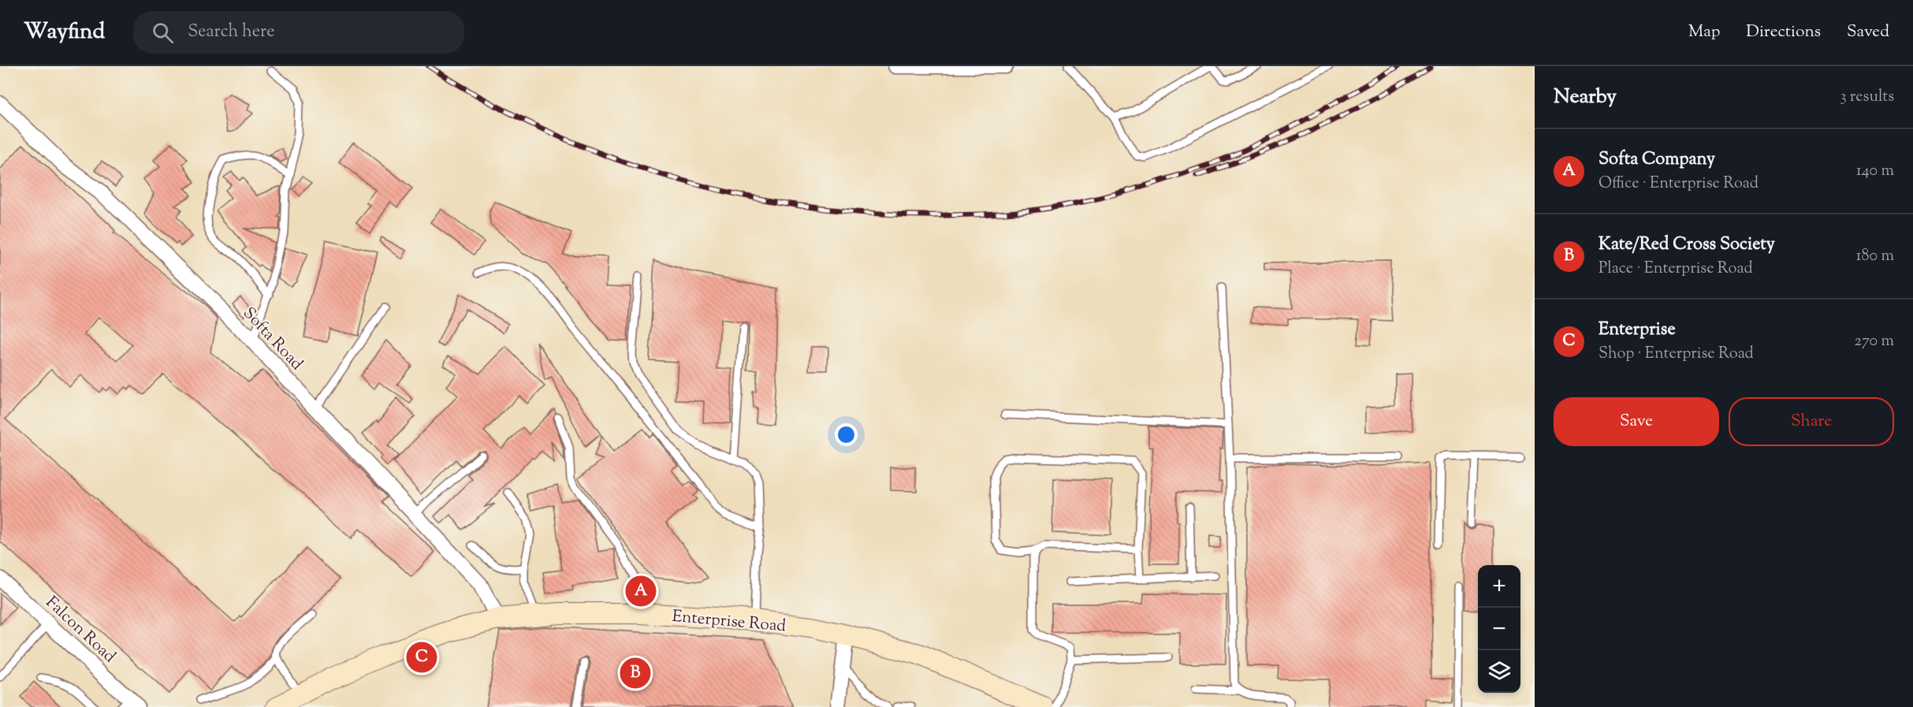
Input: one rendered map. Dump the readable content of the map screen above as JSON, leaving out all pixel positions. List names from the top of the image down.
{
  "streets": {
    "main road": ["Enterprise Road"],
    "street": ["Softa Road", "Falcon Road"]
  },
  "crossings": [
    ["Softa Road", "Enterprise Road"]
  ],
  "page": {
    "header": "Wayfind",
    "search": "Search here",
    "nav": ["Map", "Directions", "Saved"],
    "heading": ["Nearby", "3 results"],
    "list": [
      {
        "mark": "A",
        "name": "Softa Company",
        "note": "Office · Enterprise Road",
        "value": "140 m"
      },
      {
        "mark": "B",
        "name": "Kate/Red Cross Society",
        "note": "Place · Enterprise Road",
        "value": "180 m"
      },
      {
        "mark": "C",
        "name": "Enterprise",
        "note": "Shop · Enterprise Road",
        "value": "270 m"
      }
    ],
    "buttons": ["Save", "Share"],
    "map_buttons": ["+", "−"],
    "pins": ["A", "C", "B"]
  }
}
